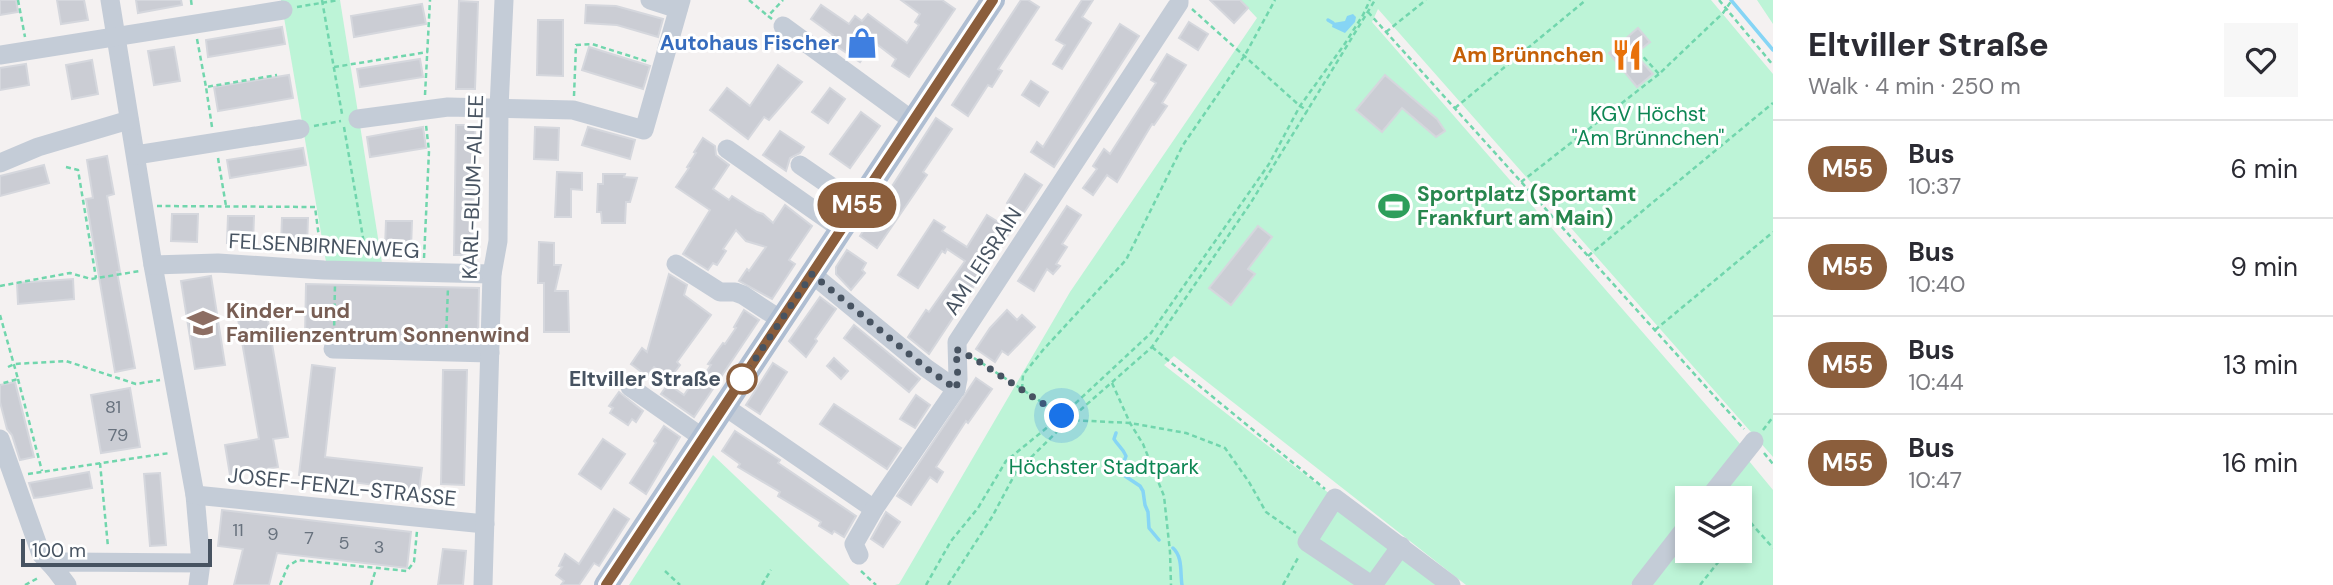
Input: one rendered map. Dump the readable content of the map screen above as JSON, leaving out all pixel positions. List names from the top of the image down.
{
  "streets": {
    "street": [
      "KARL-BLUM-ALLEE",
      "FELSENBIRNENWEG",
      "AM LEISRAIN",
      "JOSEF-FENZL-STRASSE"
    ]
  },
  "crossings": [
    ["KARL-BLUM-ALLEE", "FELSENBIRNENWEG"],
    ["KARL-BLUM-ALLEE", "JOSEF-FENZL-STRASSE"]
  ],
  "parks": ["KGV Höchst \"Am Brünnchen\"", "Höchster Stadtpark"],
  "places": {
    "shop": ["Autohaus Fischer"],
    "restaurant": ["Am Brünnchen"],
    "sports": ["Sportplatz (Sportamt Frankfurt am Main)"],
    "school or university": ["Kinder- und Familienzentrum Sonnenwind"],
    "other": ["Eltviller Straße"]
  },
  "lines": ["bus line M55"],
  "house_numbers": [
    "81",
    "79",
    "11",
    "9",
    "7",
    "5",
    "3"
  ],
  "scale_bar": "100 m",
  "page": {
    "on_map": "M55",
    "heading": ["Eltviller Straße", "Walk · 4 min · 250 m"],
    "list": [
      {
        "mark": "M55",
        "name": "Bus",
        "note": "10:37",
        "value": "6 min"
      },
      {
        "mark": "M55",
        "name": "Bus",
        "note": "10:40",
        "value": "9 min"
      },
      {
        "mark": "M55",
        "name": "Bus",
        "note": "10:44",
        "value": "13 min"
      },
      {
        "mark": "M55",
        "name": "Bus",
        "note": "10:47",
        "value": "16 min"
      }
    ],
    "scale": "100 m"
  }
}
